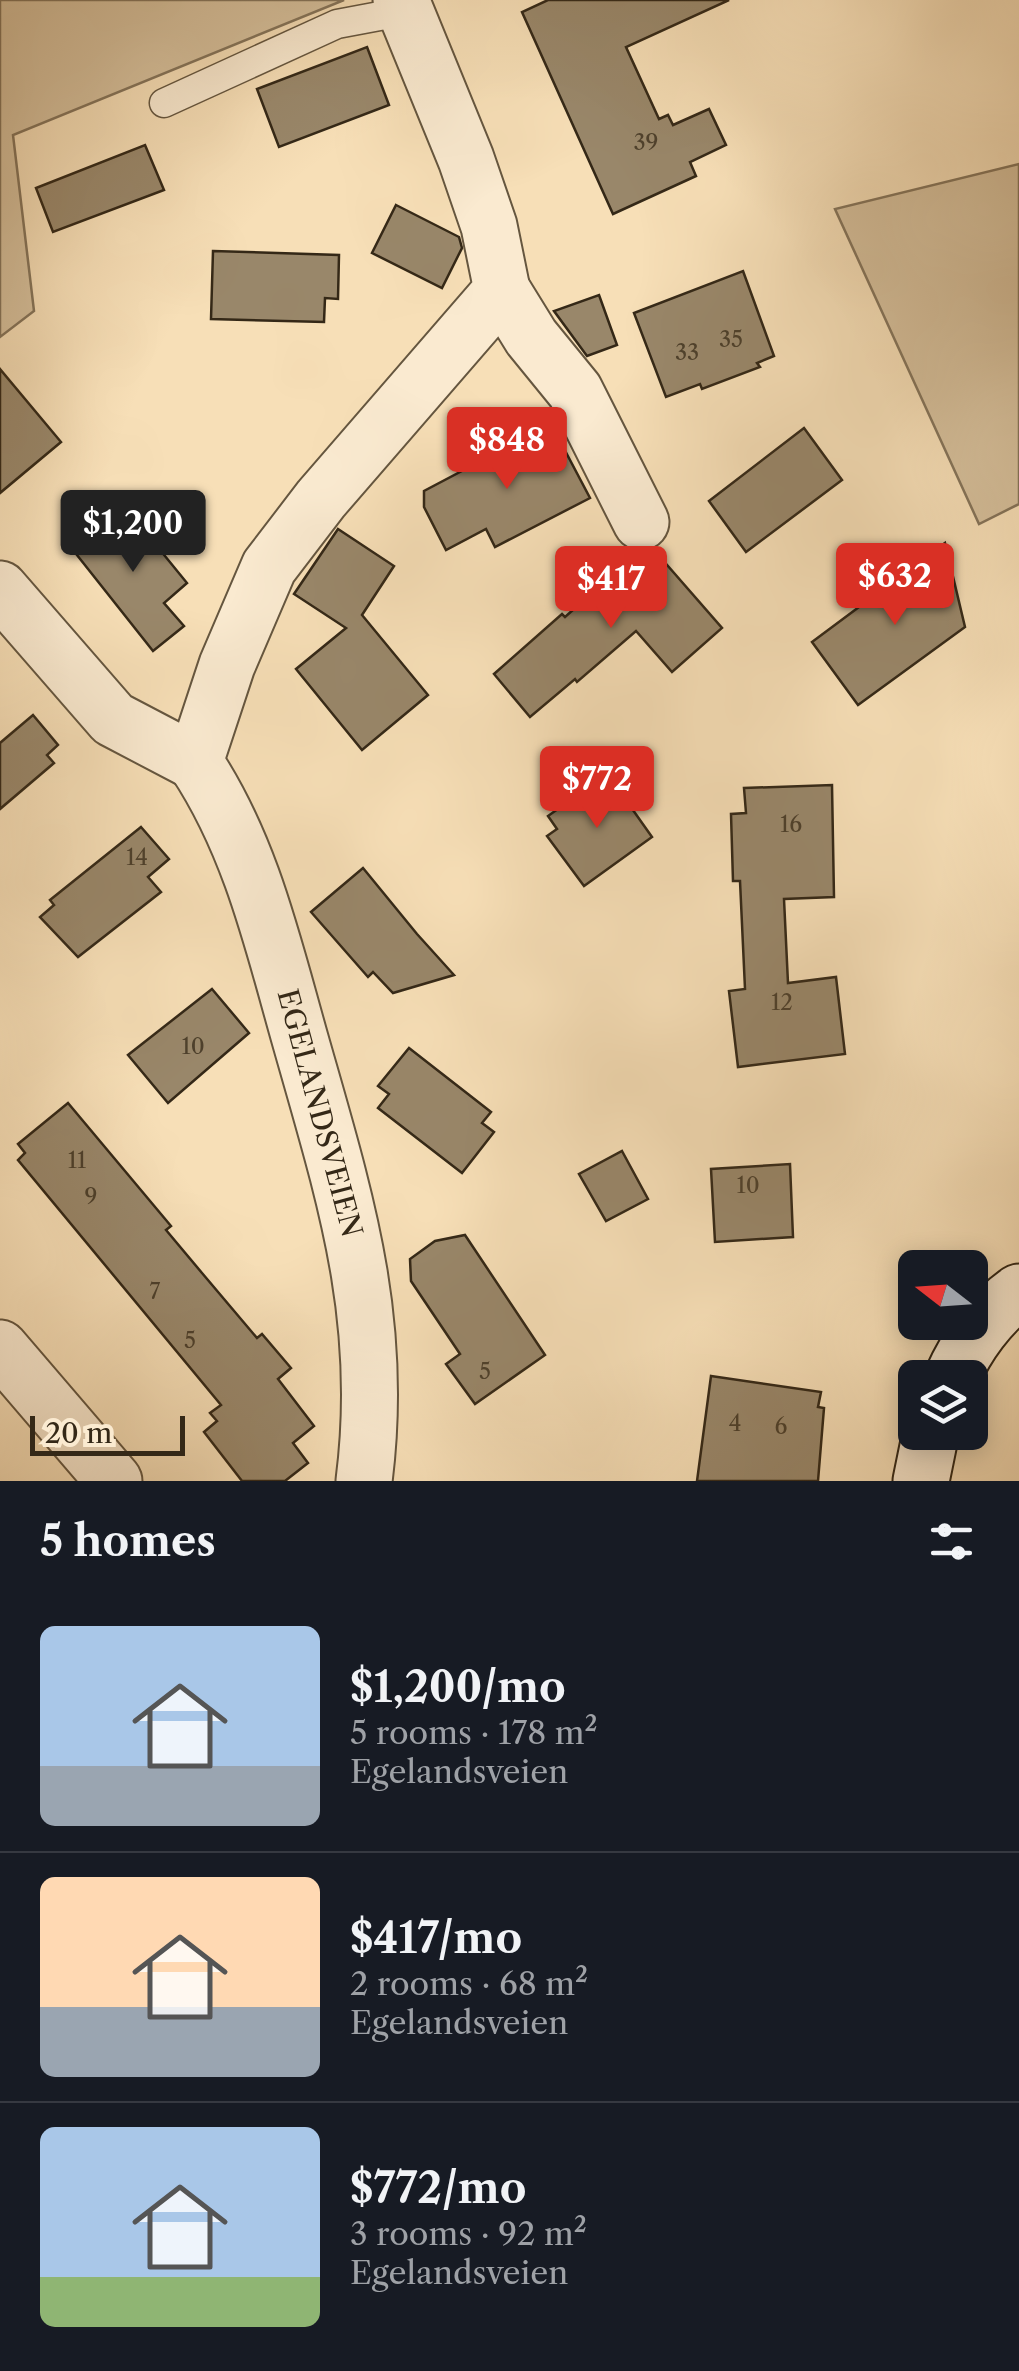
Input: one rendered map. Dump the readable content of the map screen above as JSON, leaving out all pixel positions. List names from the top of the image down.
{
  "streets": {
    "street": ["EGELANDSVEIEN"]
  },
  "house_numbers": [
    "39",
    "35",
    "33",
    "16",
    "14",
    "12",
    "10",
    "11",
    "10",
    "9",
    "7",
    "5",
    "5",
    "4",
    "6"
  ],
  "scale_bar": "20 m",
  "north": "left",
  "page": {
    "price": [
      "$848",
      "$1,200",
      "$632",
      "$417",
      "$772"
    ],
    "scale": "20 m",
    "heading": "5 homes",
    "list": [
      {
        "name": "$1,200/mo",
        "note": "5 rooms · 178 m² · Egelandsveien"
      },
      {
        "name": "$417/mo",
        "note": "2 rooms · 68 m² · Egelandsveien"
      },
      {
        "name": "$772/mo",
        "note": "3 rooms · 92 m² · Egelandsveien"
      }
    ]
  }
}
